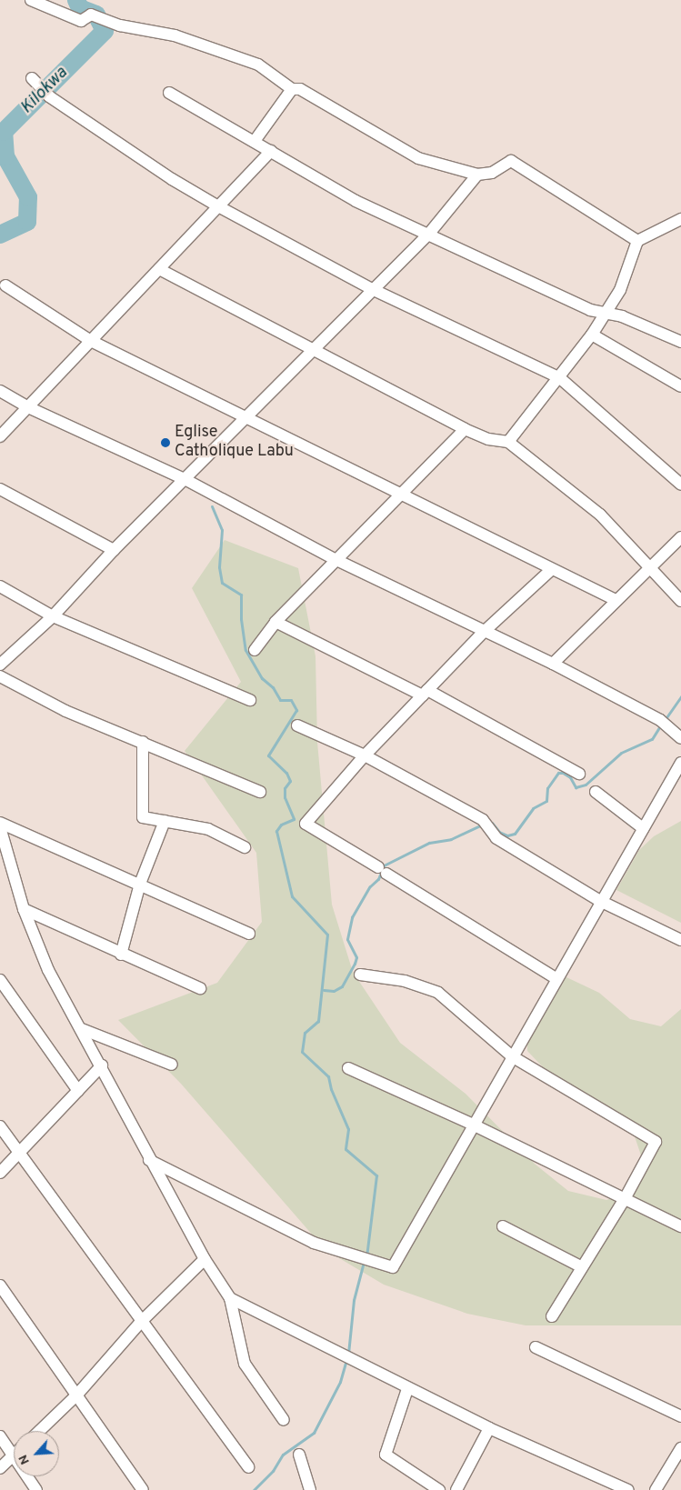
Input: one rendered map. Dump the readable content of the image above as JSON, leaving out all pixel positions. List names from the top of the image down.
{
  "water": ["Kilokwa"],
  "places": ["Eglise Catholique Labu"],
  "north": "bottom left"
}
